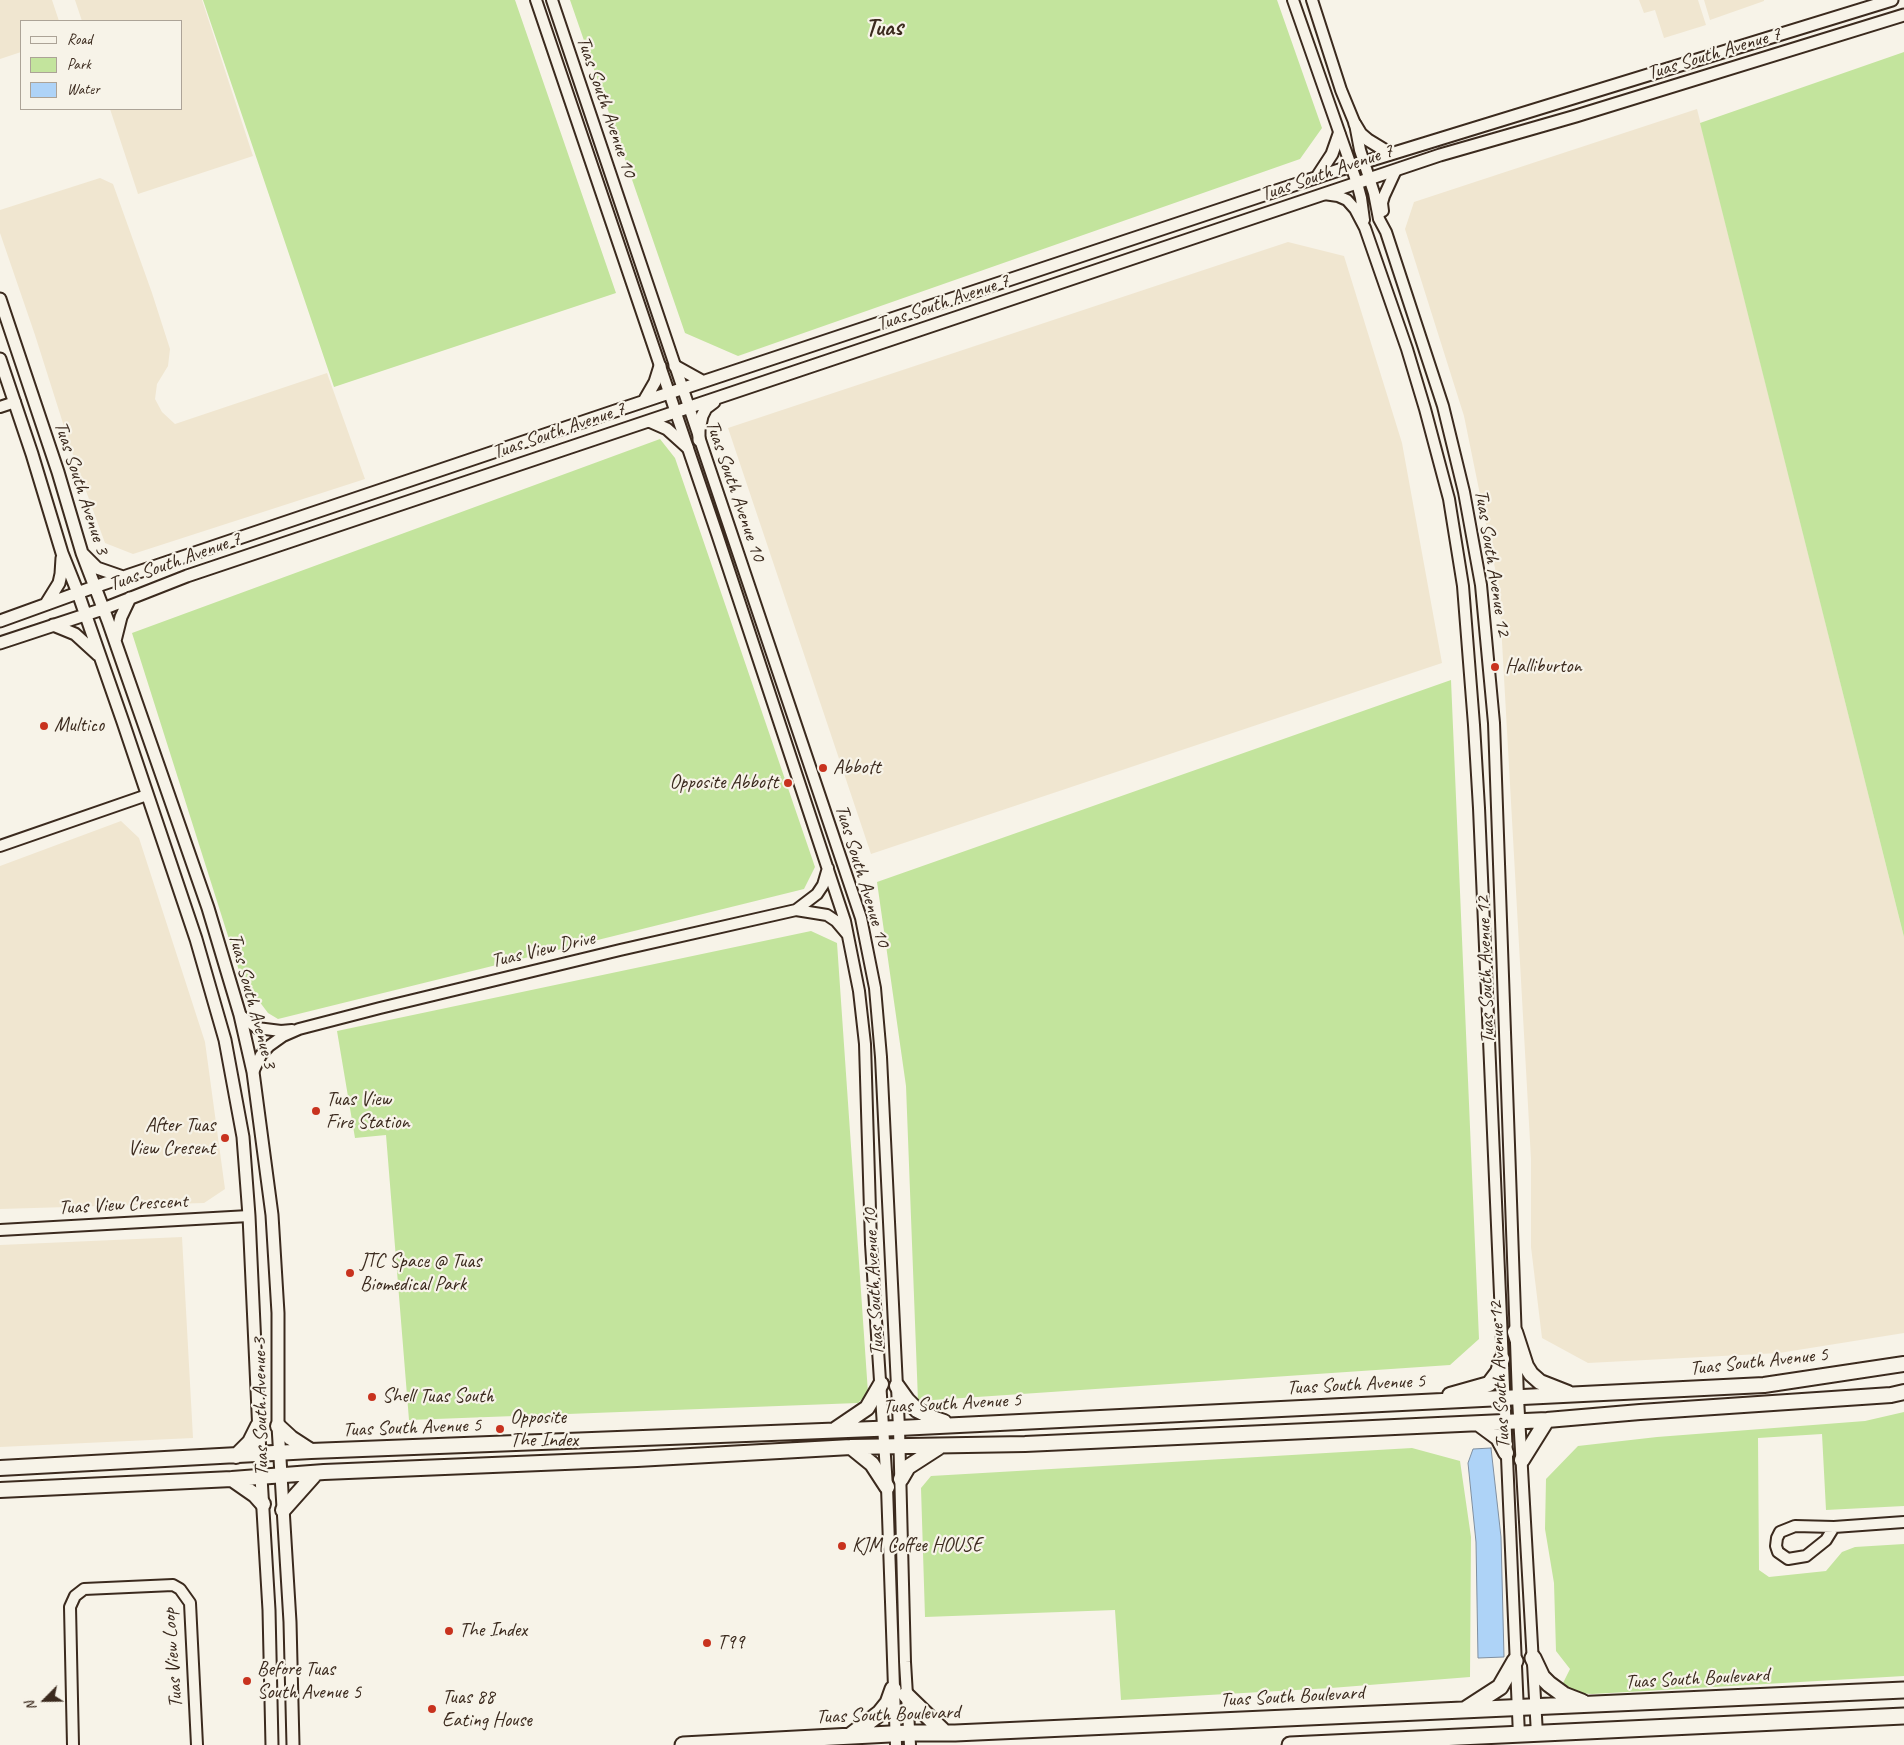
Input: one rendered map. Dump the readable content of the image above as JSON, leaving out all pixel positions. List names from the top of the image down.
{
  "streets": {
    "main road": ["Tuas South Avenue 5", "Tuas South Boulevard"],
    "street": [
      "Tuas South Avenue 7",
      "Tuas South Avenue 10",
      "Tuas South Avenue 3",
      "Tuas South Avenue 12",
      "Tuas View Drive",
      "Tuas View Crescent",
      "Tuas View Loop"
    ]
  },
  "crossings": [
    ["Tuas South Avenue 7", "Tuas South Avenue 10"],
    ["Tuas South Avenue 7", "Tuas South Avenue 3"],
    ["Tuas South Avenue 7", "Tuas South Avenue 12"],
    ["Tuas South Avenue 10", "Tuas View Drive"],
    ["Tuas South Avenue 10", "Tuas South Avenue 5"],
    ["Tuas South Avenue 10", "Tuas South Boulevard"],
    ["Tuas South Avenue 3", "Tuas View Drive"],
    ["Tuas South Avenue 3", "Tuas View Crescent"],
    ["Tuas South Avenue 3", "Tuas South Avenue 5"],
    ["Tuas South Avenue 12", "Tuas South Avenue 5"],
    ["Tuas South Avenue 12", "Tuas South Boulevard"]
  ],
  "districts": ["Tuas"],
  "places": [
    "Halliburton",
    "Multico",
    "Abbott",
    "Opposite Abbott",
    "Tuas View Fire Station",
    "After Tuas View Cresent",
    "JTC Space @ Tuas Biomedical Park",
    "Shell Tuas South",
    "Opposite The Index",
    "KJM Coffee HOUSE",
    "The Index",
    "T99",
    "Before Tuas South Avenue 5",
    "Tuas 88 Eating House"
  ],
  "legend": ["Road", "Park", "Water"],
  "north": "bottom left"
}
